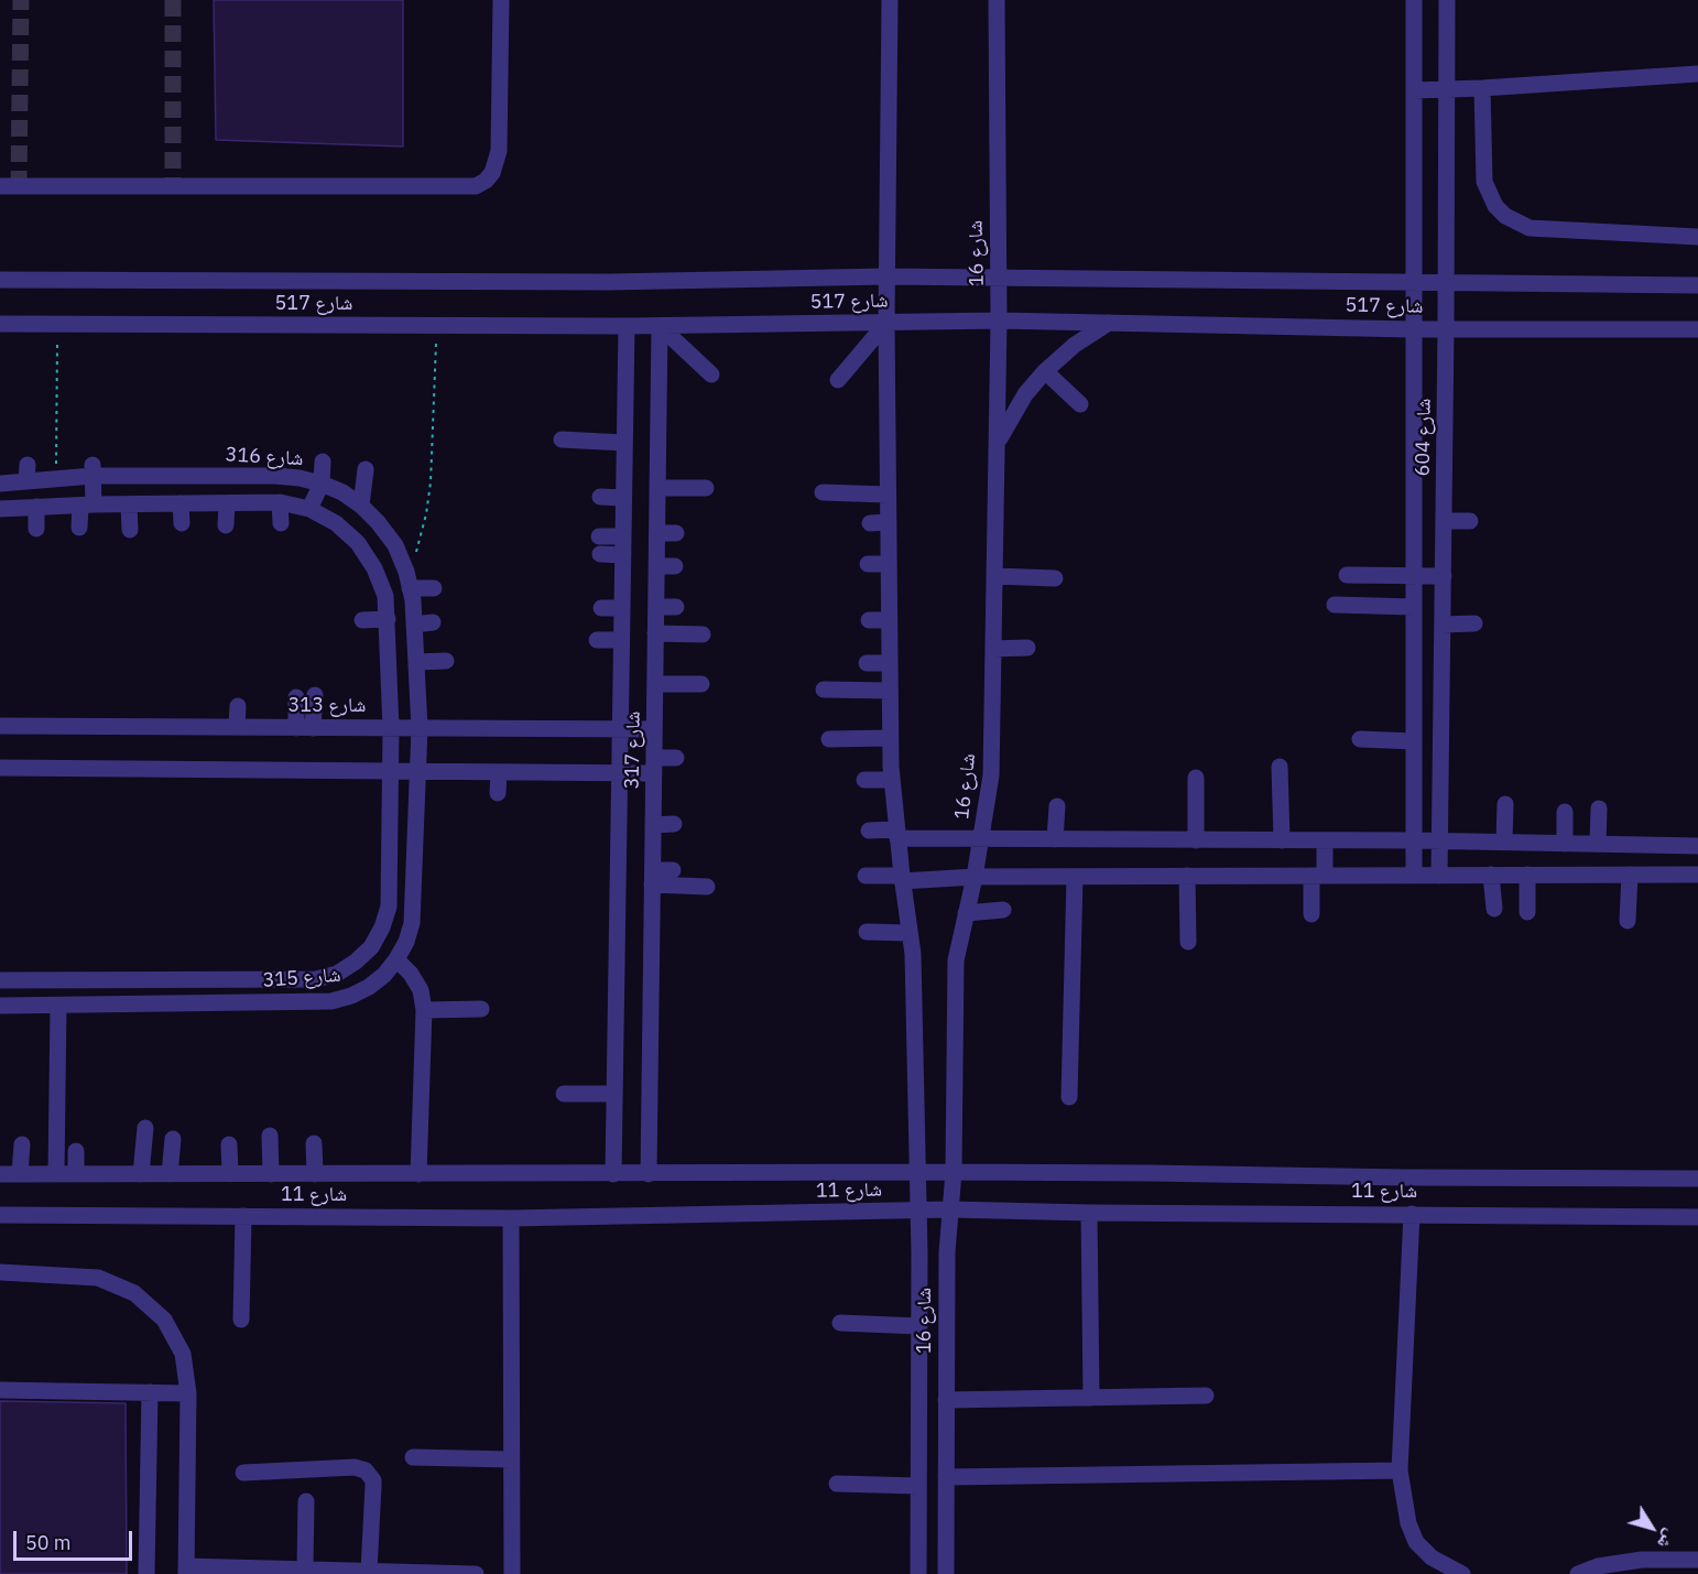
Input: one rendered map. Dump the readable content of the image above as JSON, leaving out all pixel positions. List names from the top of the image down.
{
  "streets": {
    "street": [
      "شارع 16",
      "شارع 517",
      "شارع 604",
      "شارع 316",
      "شارع 313",
      "شارع 317",
      "شارع 315",
      "شارع 11"
    ]
  },
  "crossings": [
    ["شارع 16", "شارع 517"],
    ["شارع 16", "شارع 11"],
    ["شارع 517", "شارع 604"],
    ["شارع 517", "شارع 317"],
    ["شارع 316", "شارع 313"],
    ["شارع 316", "شارع 315"],
    ["شارع 313", "شارع 317"],
    ["شارع 313", "شارع 315"],
    ["شارع 317", "شارع 11"]
  ],
  "scale_bar": "50 m",
  "north": "bottom right"
}
